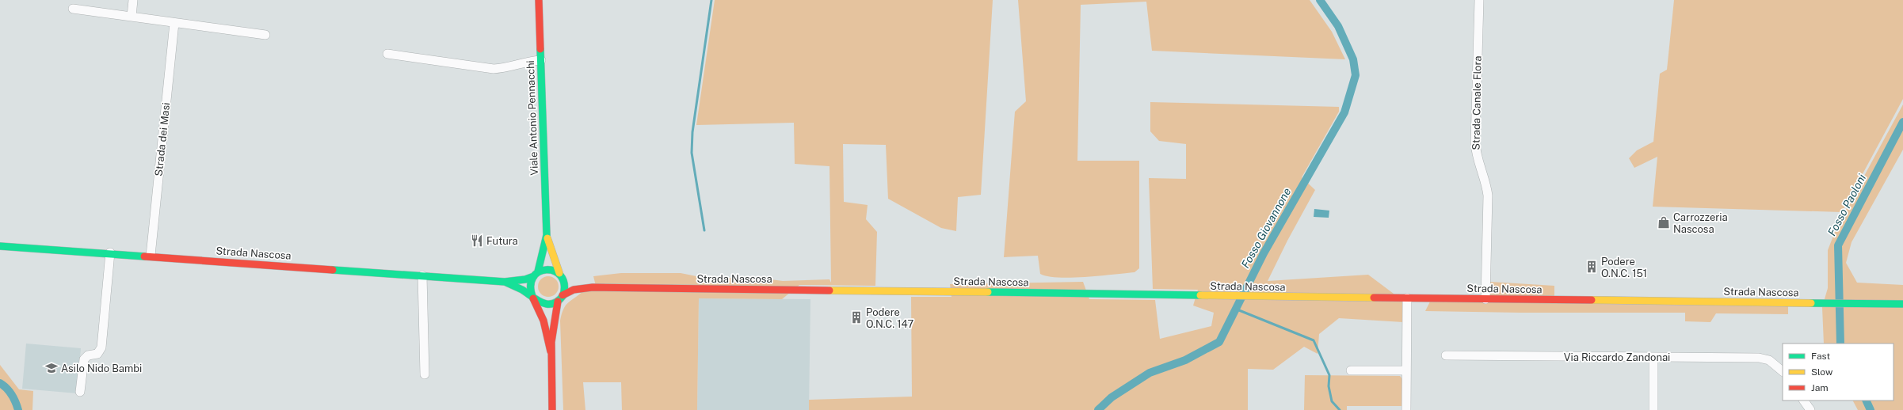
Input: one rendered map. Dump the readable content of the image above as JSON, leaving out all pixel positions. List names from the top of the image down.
{
  "streets": {
    "street": [
      "Strada Canale Flora",
      "Viale Antonio Pennacchi",
      "Strada dei Masi",
      "Strada Nascosa",
      "Via Riccardo Zandonai"
    ]
  },
  "crossings": [
    ["Strada Canale Flora", "Strada Nascosa"],
    ["Viale Antonio Pennacchi", "Strada Nascosa"],
    ["Strada dei Masi", "Strada Nascosa"]
  ],
  "water": ["Fosso Paoloni", "Fosso Giovannone"],
  "places": {
    "shop": ["Carrozzeria Nascosa"],
    "restaurant": ["Futura"],
    "building": ["Podere O.N.C. 151", "Podere O.N.C. 147"],
    "school or university": ["Asilo Nido Bambi"]
  },
  "legend": ["Fast", "Slow", "Jam"]
}
